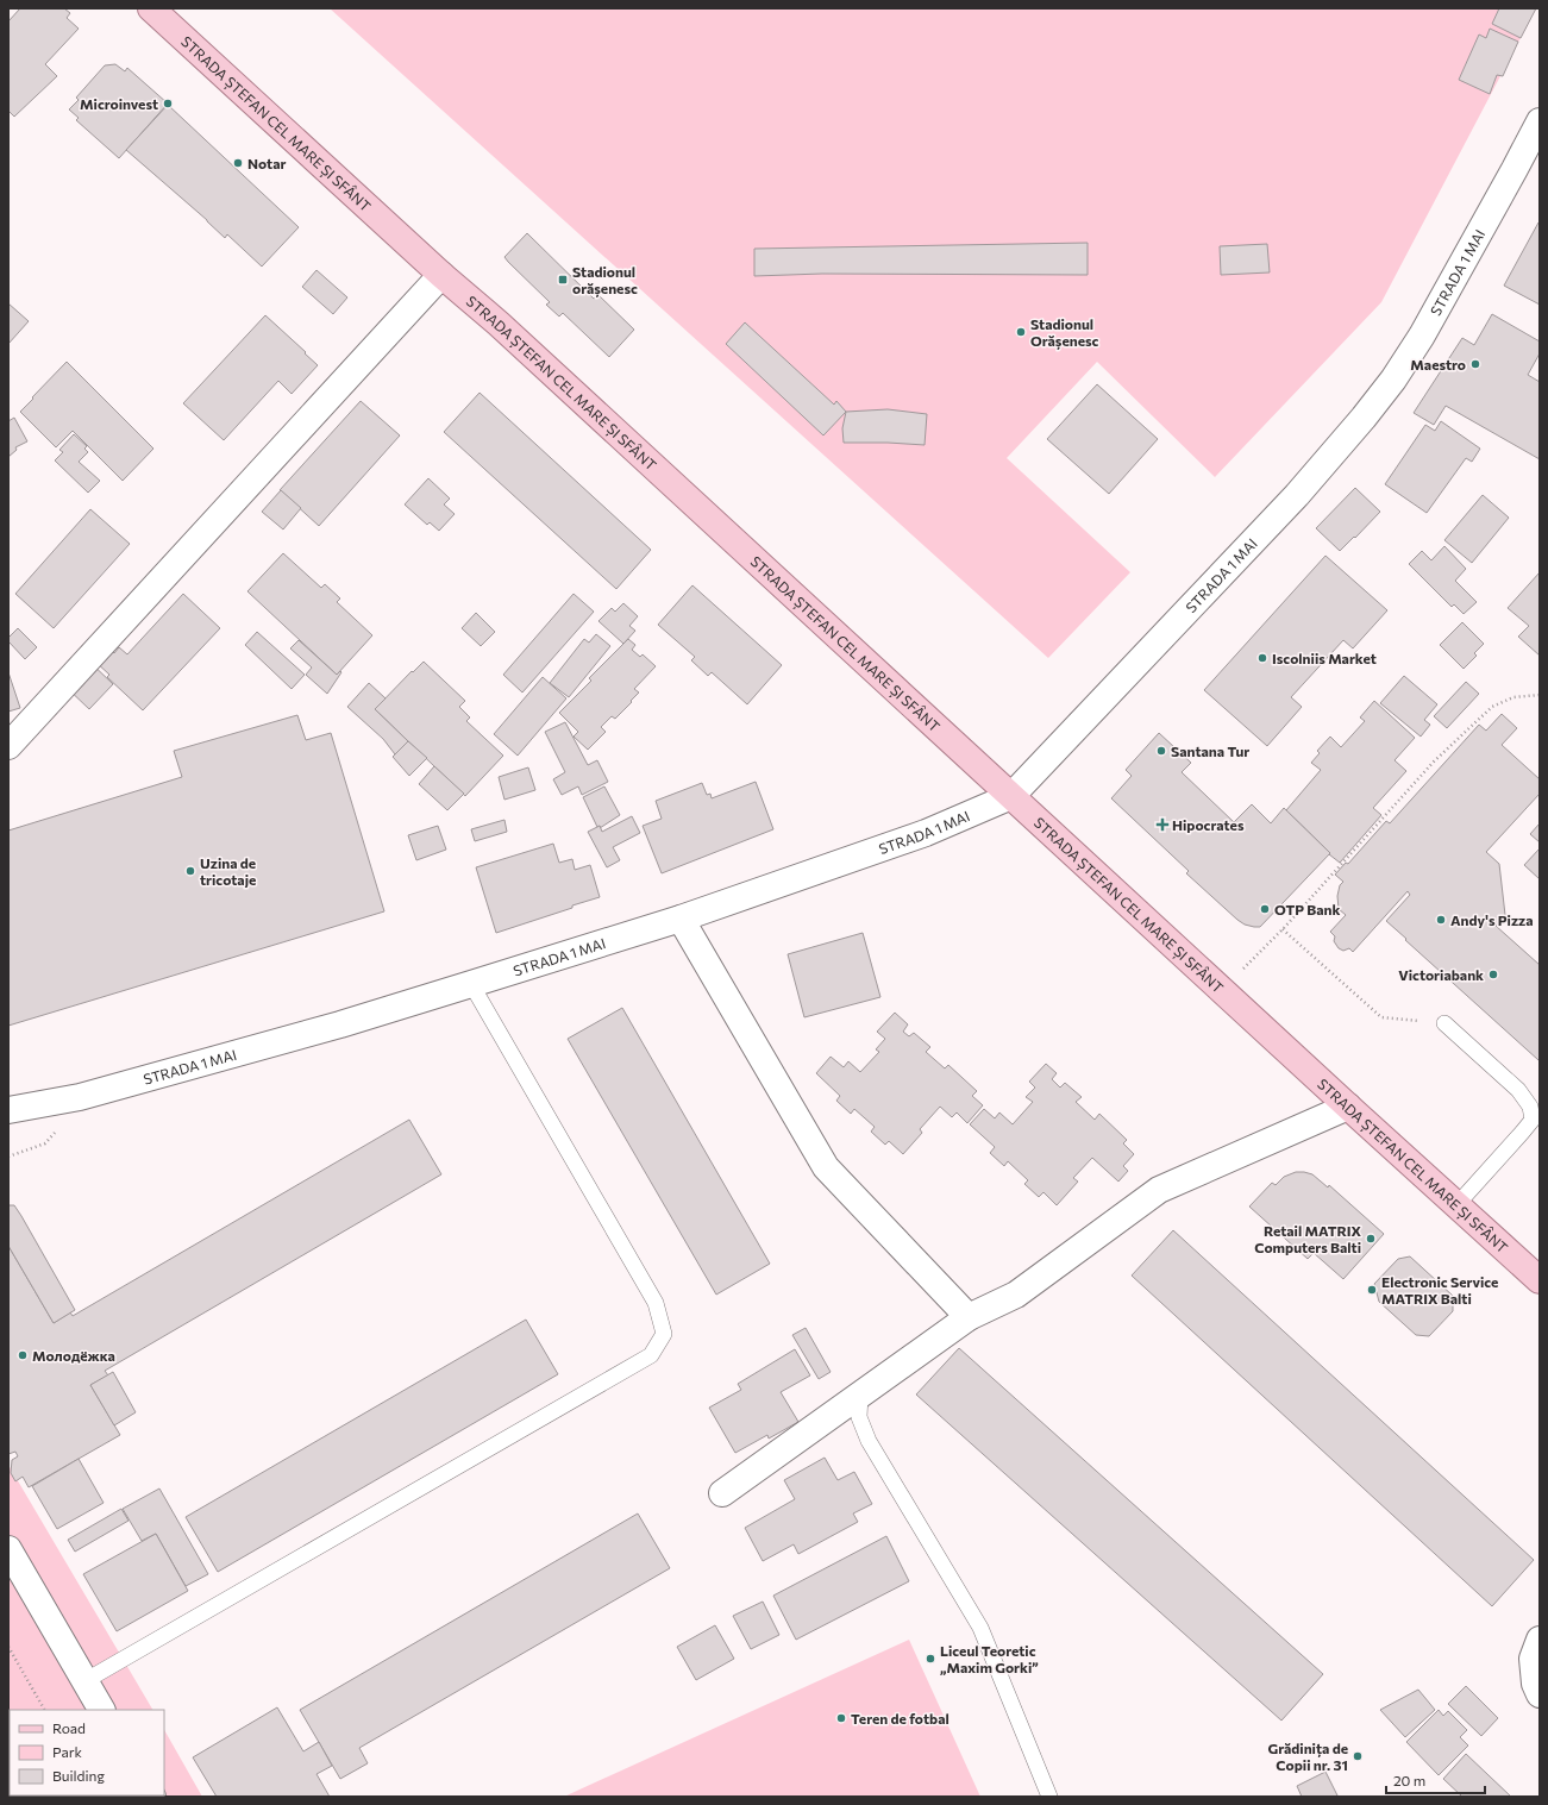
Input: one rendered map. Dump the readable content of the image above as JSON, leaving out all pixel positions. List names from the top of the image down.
{
  "streets": {
    "main road": ["STRADA ȘTEFAN CEL MARE ȘI SFÂNT"],
    "street": ["STRADA 1 MAI"]
  },
  "crossings": [
    ["STRADA ȘTEFAN CEL MARE ȘI SFÂNT", "STRADA 1 MAI"]
  ],
  "places": {
    "other": [
      "Microinvest",
      "Notar",
      "Stadionul Orășenesc",
      "Maestro",
      "Iscolniis Market",
      "Santana Tur",
      "Uzina de tricotaje",
      "OTP Bank",
      "Andy's Pizza",
      "Victoriabank",
      "Retail MATRIX Computers Balti",
      "Electronic Service MATRIX Balti",
      "Молодёжка",
      "Liceul Teoretic „Maxim Gorki”",
      "Teren de fotbal",
      "Grădinița de Copii nr. 31"
    ],
    "transit": ["Stadionul orășenesc"],
    "health": ["Hipocrates"]
  },
  "legend": ["Road", "Park", "Building"],
  "scale_bar": "20 m"
}
